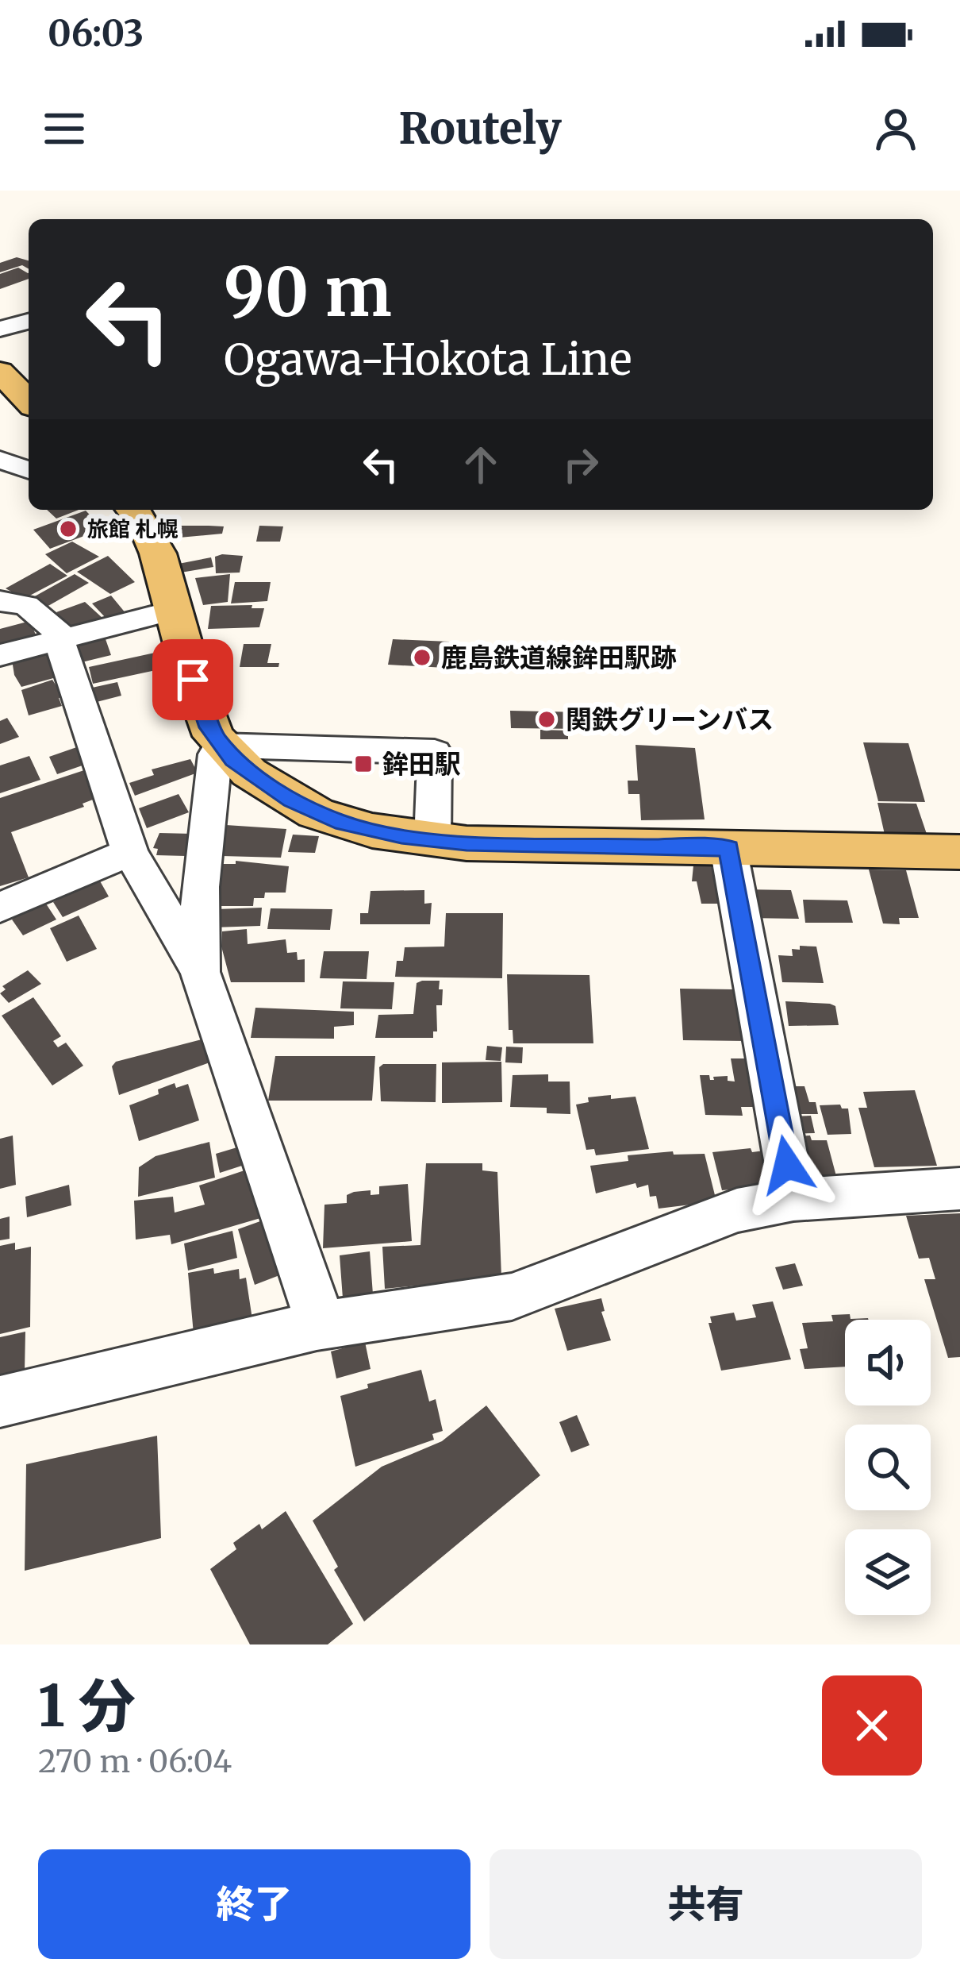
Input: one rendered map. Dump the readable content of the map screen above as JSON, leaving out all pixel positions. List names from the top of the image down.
{
  "places": {
    "other": ["旅館 札幌", "鹿島鉄道線鉾田駅跡", "関鉄グリーンバス"],
    "transit": ["鉾田駅"]
  },
  "page": {
    "status": "06:03",
    "header": "Routely",
    "turn": ["90 m", "Ogawa-Hokota Line"],
    "heading": ["1 分", "270 m · 06:04"],
    "buttons": ["終了", "共有"]
  }
}
